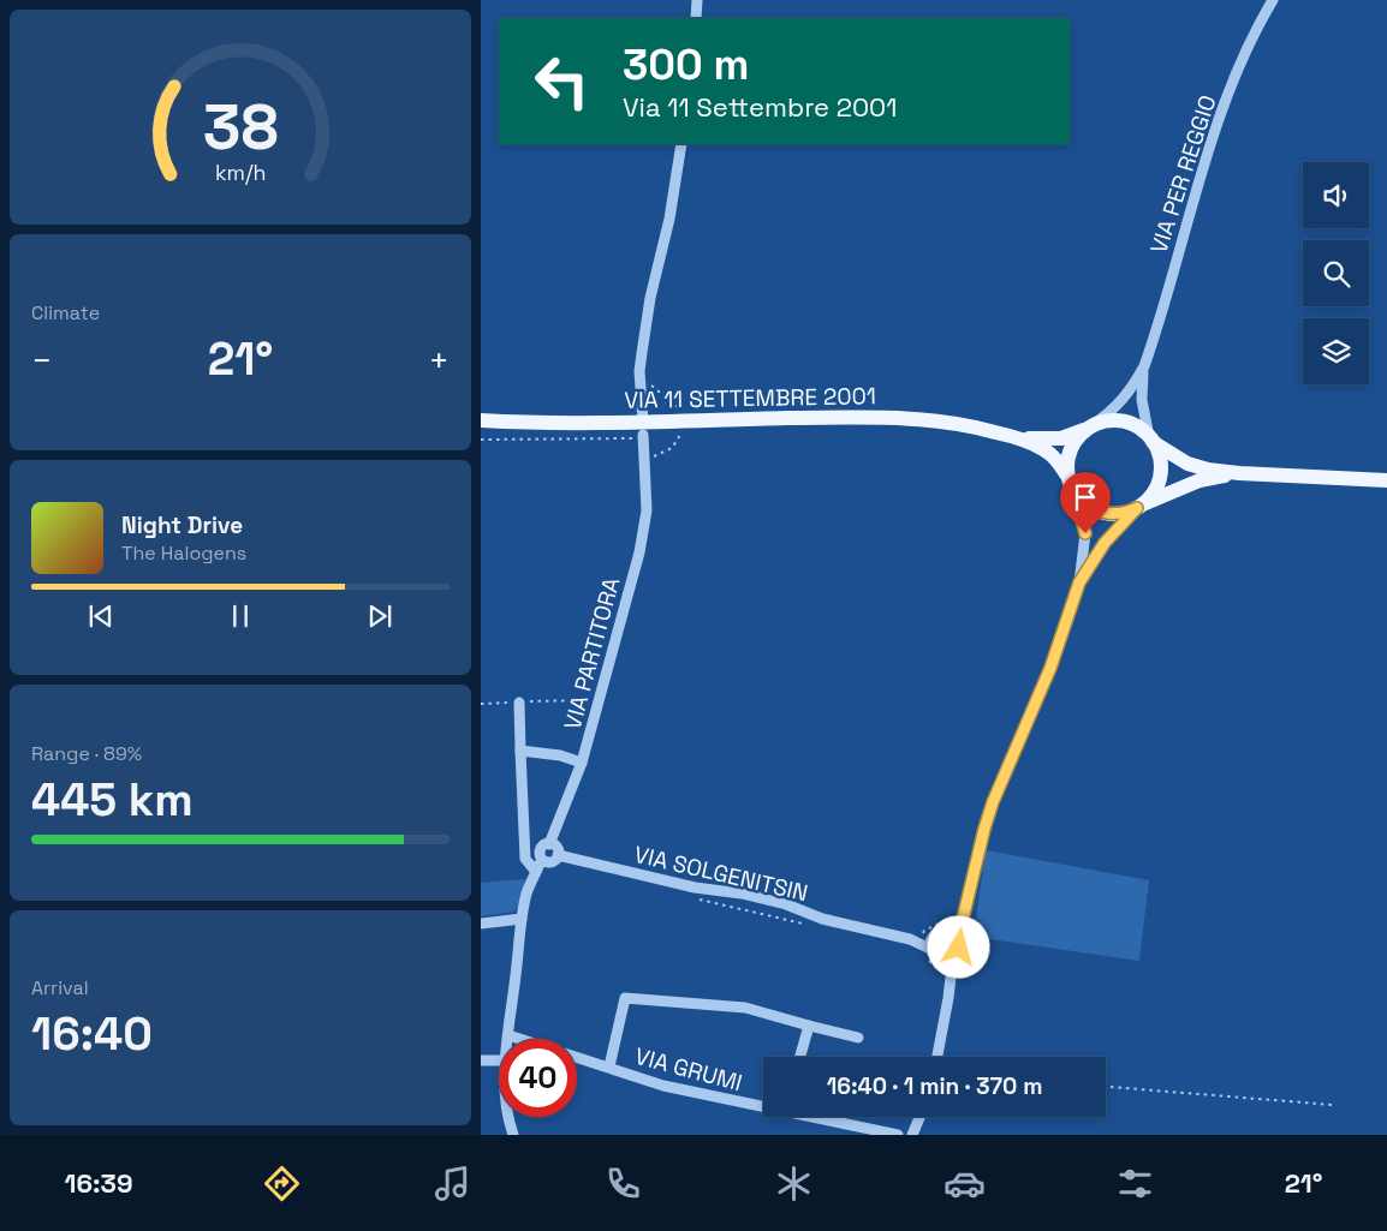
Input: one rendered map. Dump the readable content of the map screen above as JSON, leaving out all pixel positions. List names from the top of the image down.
{
  "streets": {
    "main road": ["VIA 11 SETTEMBRE 2001"],
    "street": [
      "VIA PER REGGIO",
      "VIA PARTITORA",
      "VIA SOLGENITSIN",
      "VIA GRUMI"
    ]
  },
  "crossings": [
    ["VIA PER REGGIO", "VIA 11 SETTEMBRE 2001"],
    ["VIA 11 SETTEMBRE 2001", "VIA PARTITORA"],
    ["VIA PARTITORA", "VIA SOLGENITSIN"],
    ["VIA PARTITORA", "VIA GRUMI"]
  ],
  "page": {
    "turn": ["300 m", "Via 11 Settembre 2001"],
    "tile": [
      "Climate",
      ["Range · 89%", "445 km"],
      ["Arrival", "16:40"]
    ],
    "heat": ["−", "21°", "+"],
    "song": ["Night Drive", "The Halogens"],
    "limit": "40",
    "trip": "16:40 · 1 min · 370 m",
    "tabs": ["16:39", "21°"],
    "gauge": ["38", "km/h"]
  }
}
